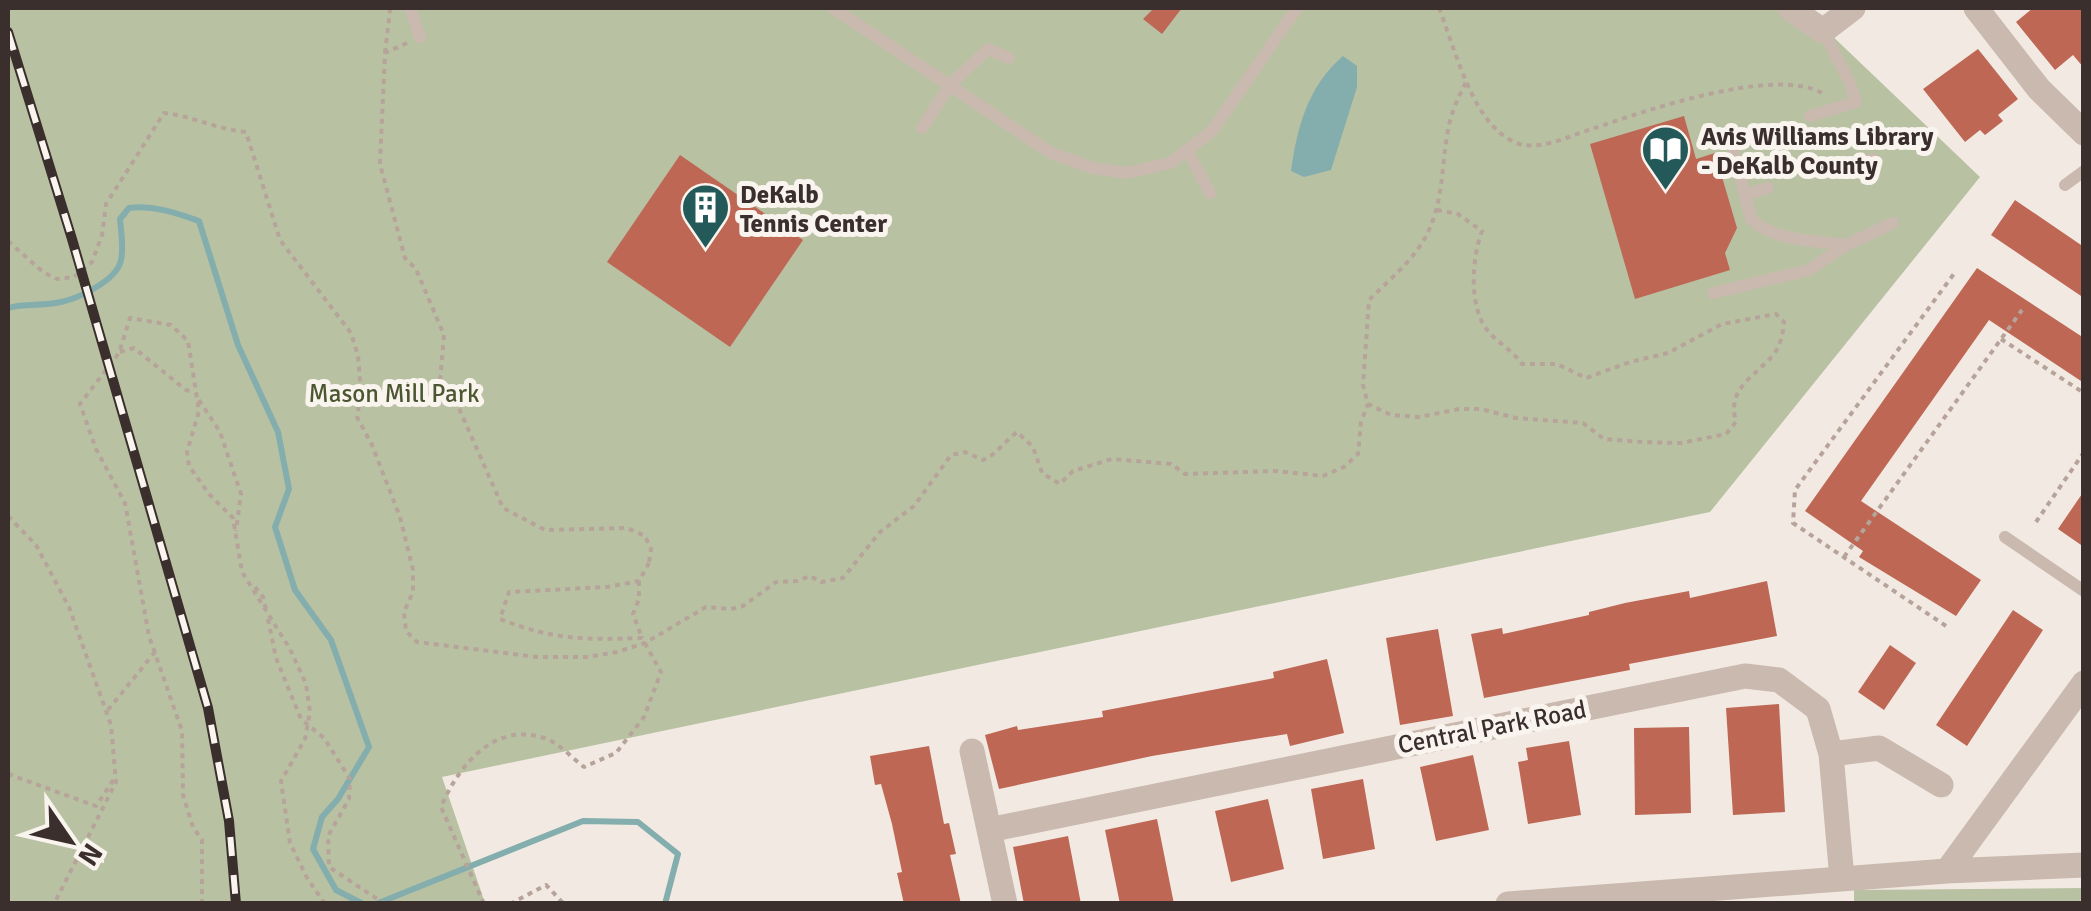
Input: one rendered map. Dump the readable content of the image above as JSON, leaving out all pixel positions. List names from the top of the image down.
{
  "streets": {
    "street": ["Central Park Road"]
  },
  "parks": ["Mason Mill Park"],
  "places": {
    "library": ["Avis Williams Library - DeKalb County"],
    "building": ["DeKalb Tennis Center"]
  },
  "north": "bottom right"
}
